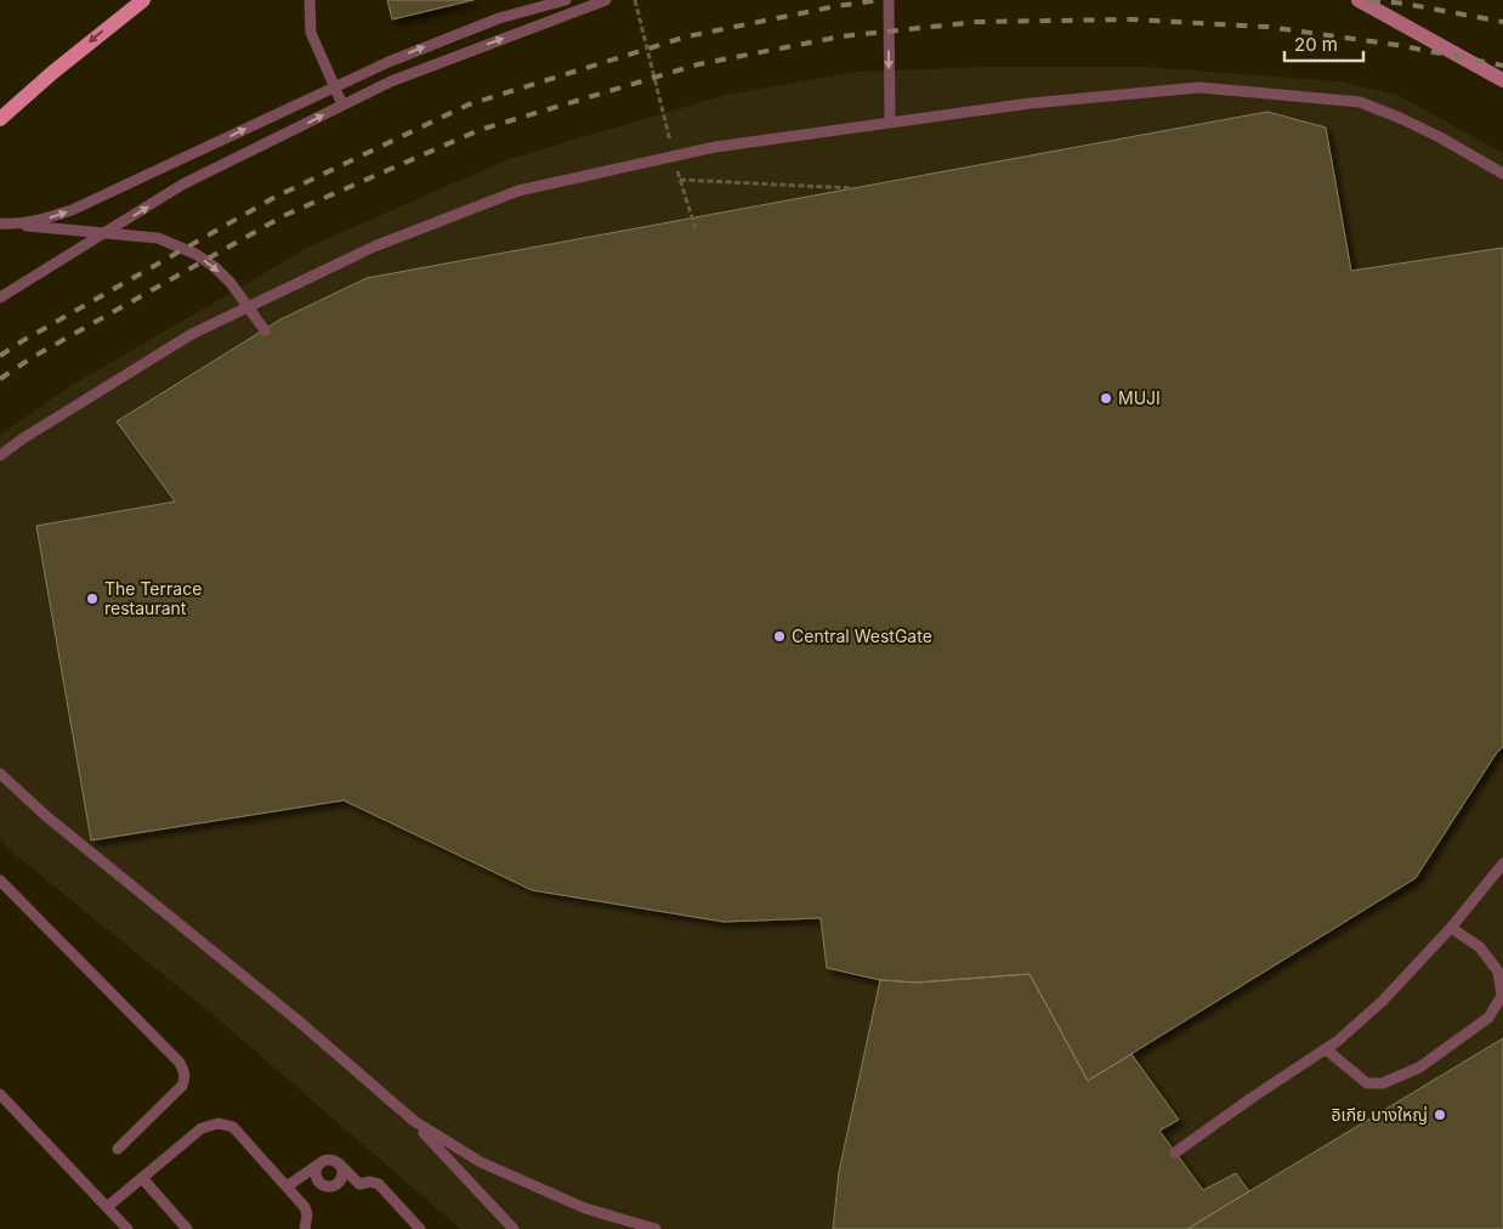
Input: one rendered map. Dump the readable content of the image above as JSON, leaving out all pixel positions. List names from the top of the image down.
{
  "places": [
    "MUJI",
    "The Terrace restaurant",
    "Central WestGate",
    "อิเกีย บางใหญ่"
  ],
  "scale_bar": "20 m"
}
